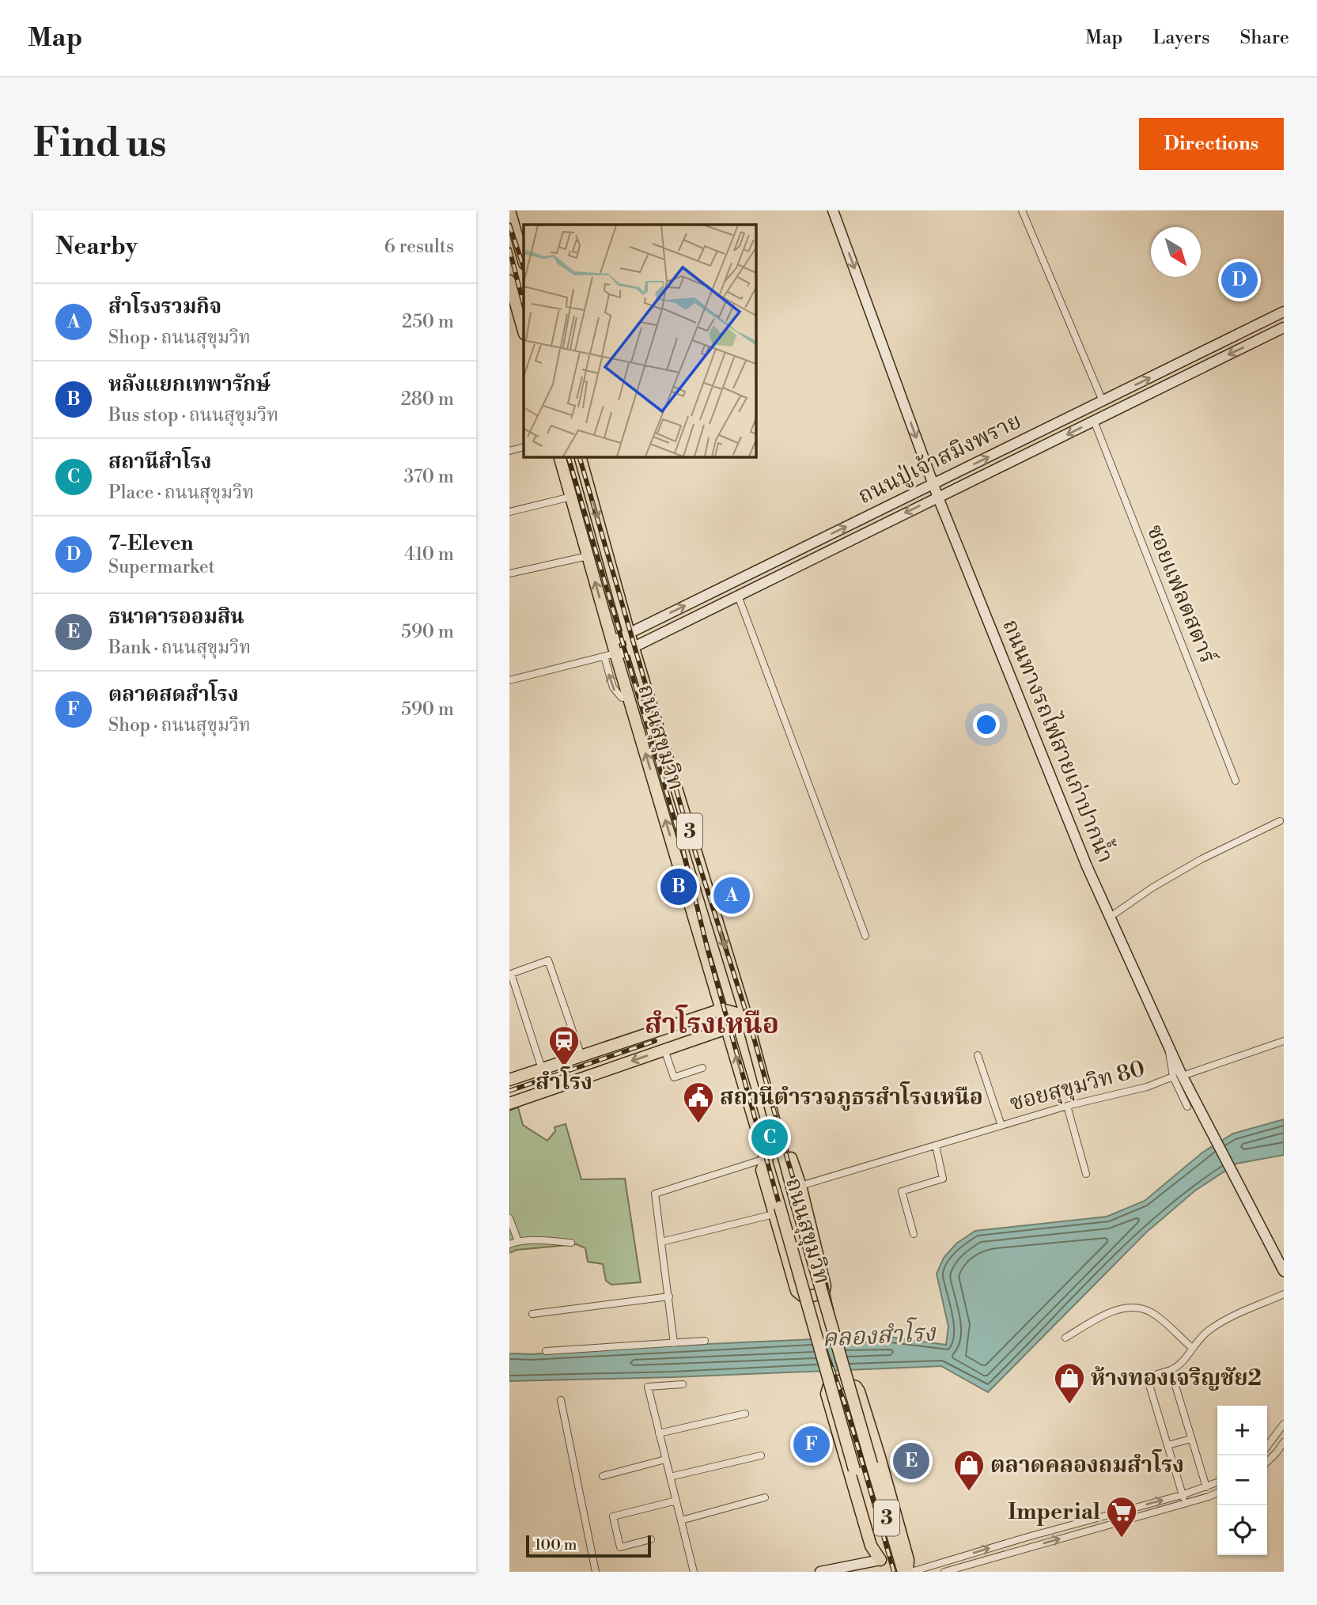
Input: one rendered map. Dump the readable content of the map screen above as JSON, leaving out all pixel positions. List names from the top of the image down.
{
  "streets": {
    "main road": [
      "ถนนปู่เจ้าสมิงพราย",
      "ถนนสุขุมวิท",
      "ถนนทางรถไฟสายเก่าปากน้ำ",
      "3"
    ],
    "street": ["ซอยแฟลตสตาร์", "ซอยสุขุมวิท 80"]
  },
  "crossings": [
    ["ถนนปู่เจ้าสมิงพราย", "ซอยแฟลตสตาร์"],
    ["ถนนปู่เจ้าสมิงพราย", "ถนนสุขุมวิท"],
    ["ถนนปู่เจ้าสมิงพราย", "ถนนทางรถไฟสายเก่าปากน้ำ"],
    ["ถนนทางรถไฟสายเก่าปากน้ำ", "ซอยสุขุมวิท 80"]
  ],
  "districts": ["สำโรงเหนือ"],
  "water": ["คลองสำโรง"],
  "places": {
    "station": ["สำโรง"],
    "public building": ["สถานีตำรวจภูธรสำโรงเหนือ"],
    "shop": ["ห้างทองเจริญชัย2", "ตลาดคลองถมสำโรง"],
    "supermarket": ["Imperial"]
  },
  "scale_bar": "100 m",
  "north": "bottom right",
  "page": {
    "header": "Map",
    "nav": ["Map", "Layers", "Share"],
    "buttons": "Directions",
    "title": "Find us",
    "heading": ["Nearby", "6 results"],
    "pins": [
      "D",
      "B",
      "A",
      "C",
      "F",
      "E"
    ],
    "list": [
      {
        "mark": "A",
        "name": "สำโรงรวมกิจ",
        "note": "Shop · ถนนสุขุมวิท",
        "value": "250 m"
      },
      {
        "mark": "B",
        "name": "หลังแยกเทพารักษ์",
        "note": "Bus stop · ถนนสุขุมวิท",
        "value": "280 m"
      },
      {
        "mark": "C",
        "name": "สถานีสำโรง",
        "note": "Place · ถนนสุขุมวิท",
        "value": "370 m"
      },
      {
        "mark": "D",
        "name": "7-Eleven",
        "note": "Supermarket",
        "value": "410 m"
      },
      {
        "mark": "E",
        "name": "ธนาคารออมสิน",
        "note": "Bank · ถนนสุขุมวิท",
        "value": "590 m"
      },
      {
        "mark": "F",
        "name": "ตลาดสดสำโรง",
        "note": "Shop · ถนนสุขุมวิท",
        "value": "590 m"
      }
    ],
    "map_buttons": ["+", "−"],
    "scale": "100 m"
  }
}
